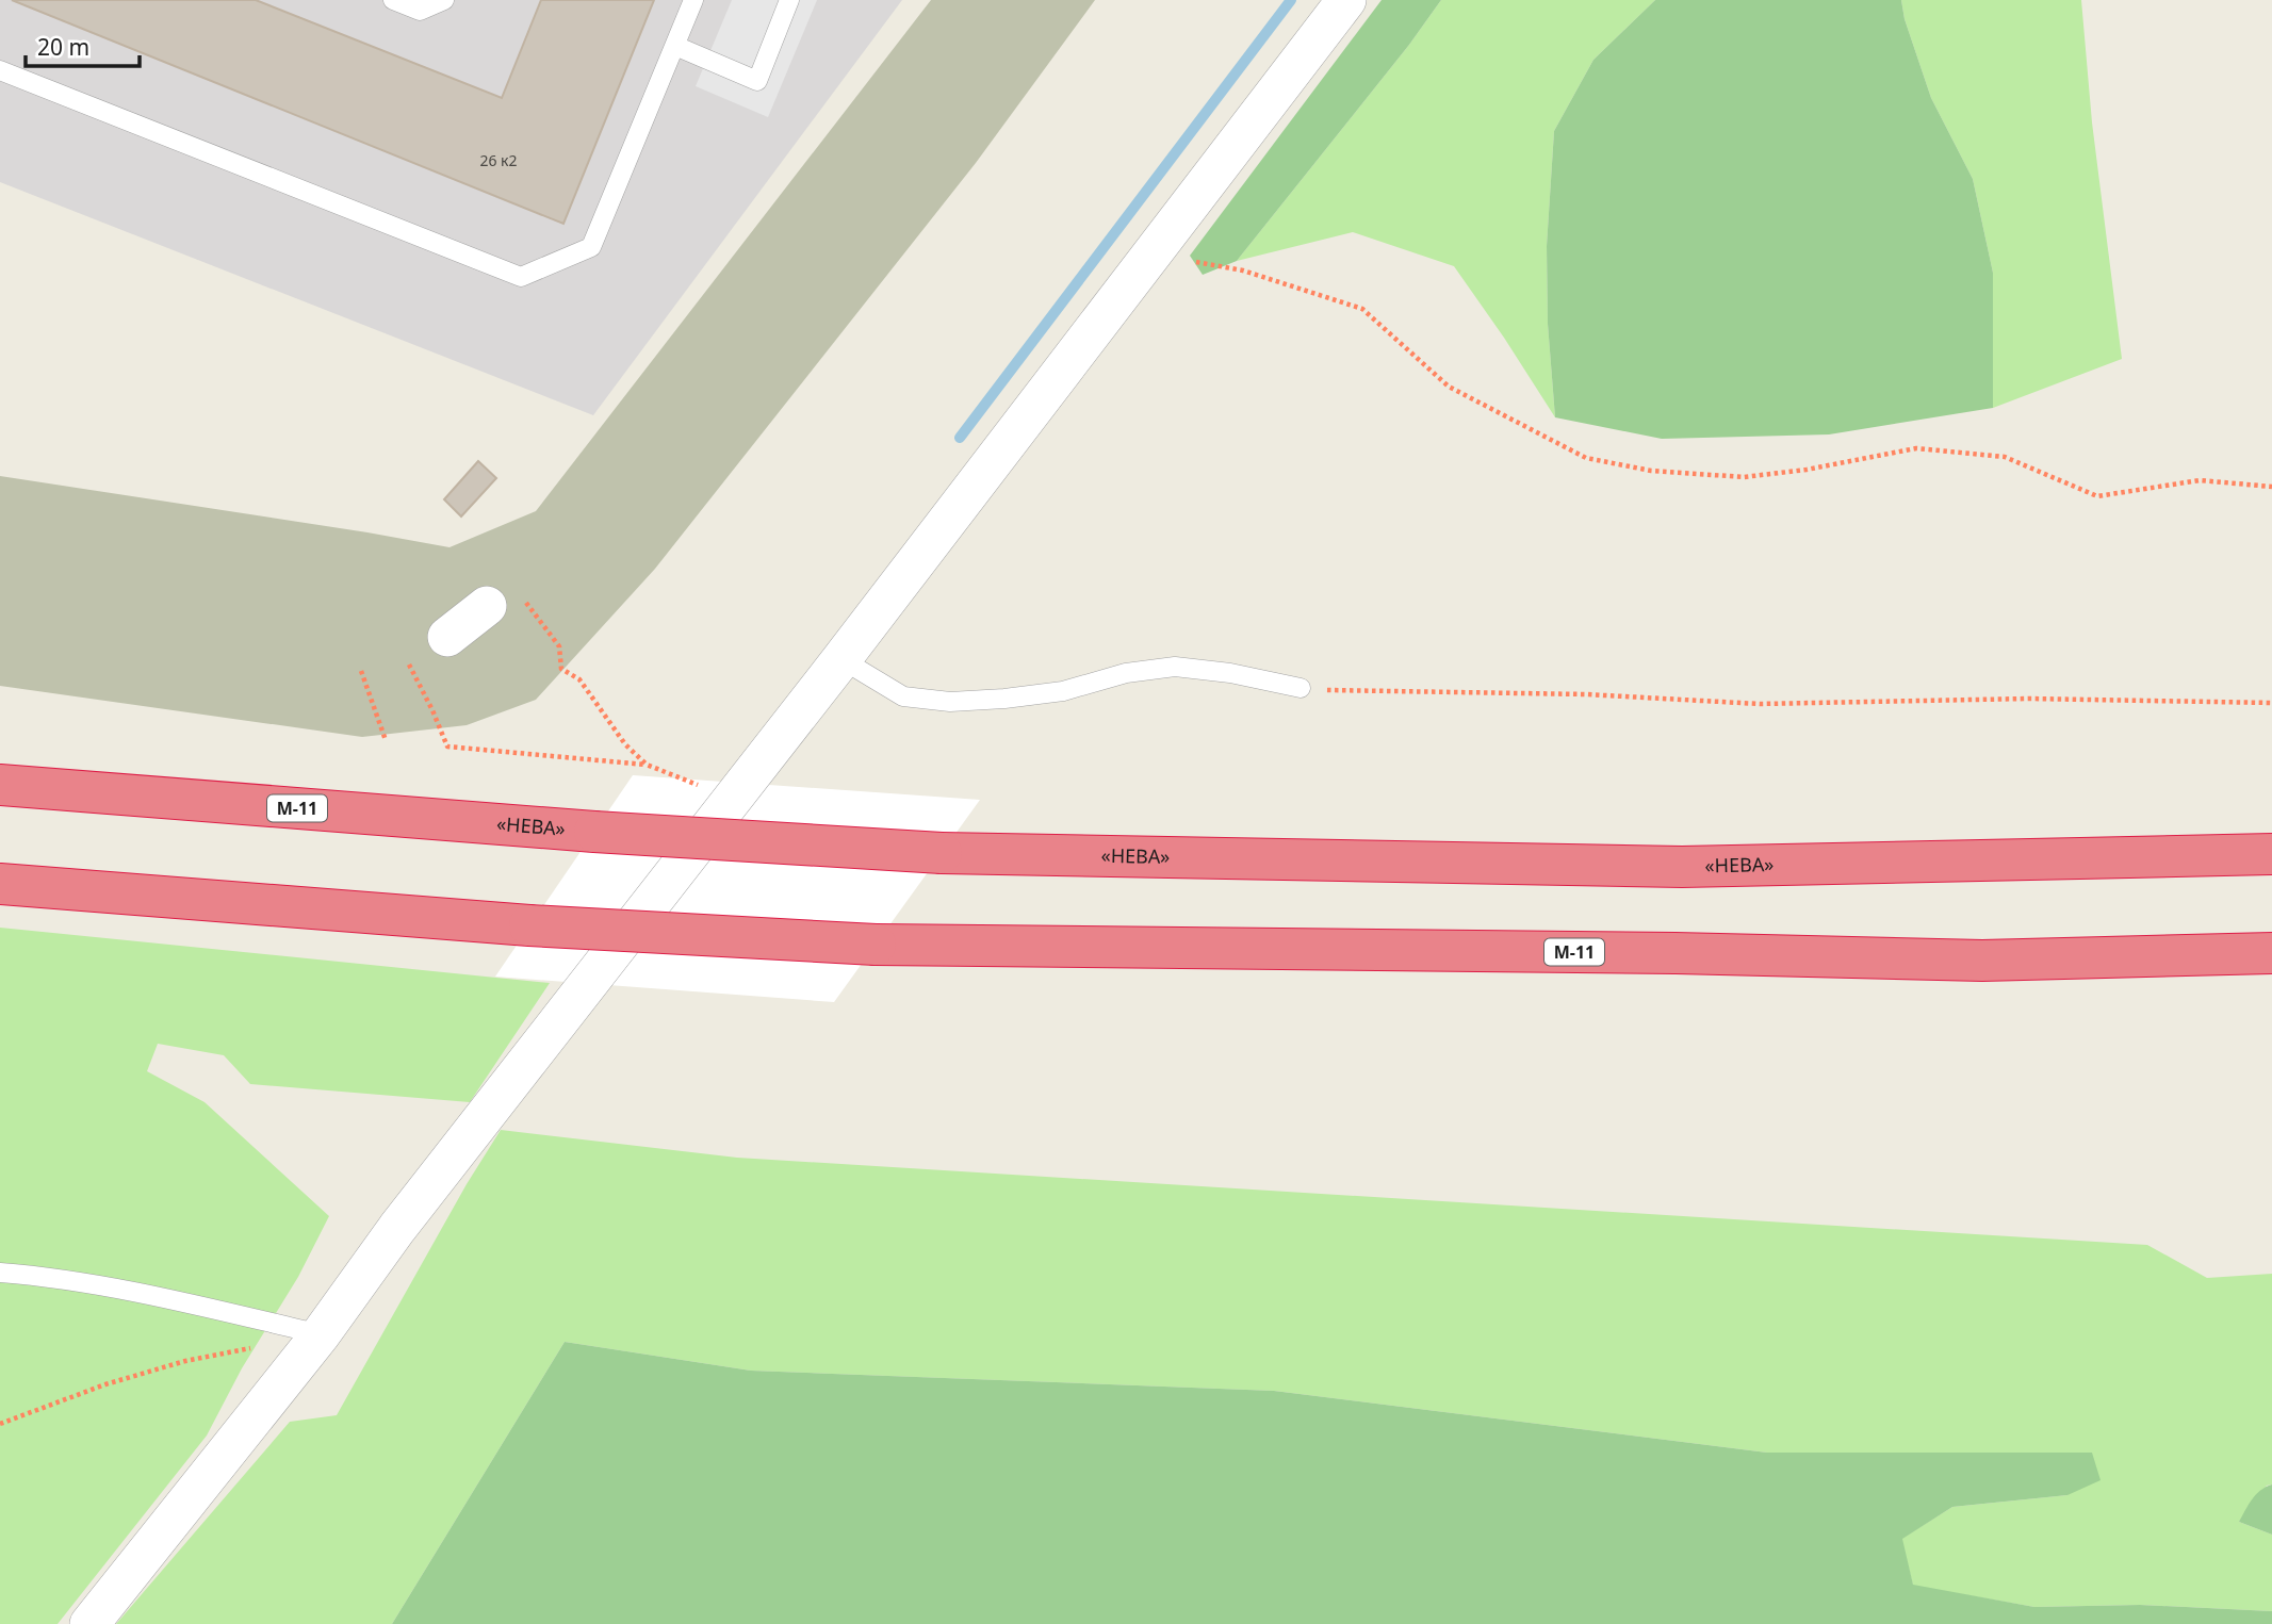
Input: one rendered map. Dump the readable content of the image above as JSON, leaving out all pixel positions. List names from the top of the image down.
{
  "streets": {
    "highway": ["М-11", "«НЕВА»"]
  },
  "house_numbers": ["26 к2"],
  "scale_bar": "20 m"
}
